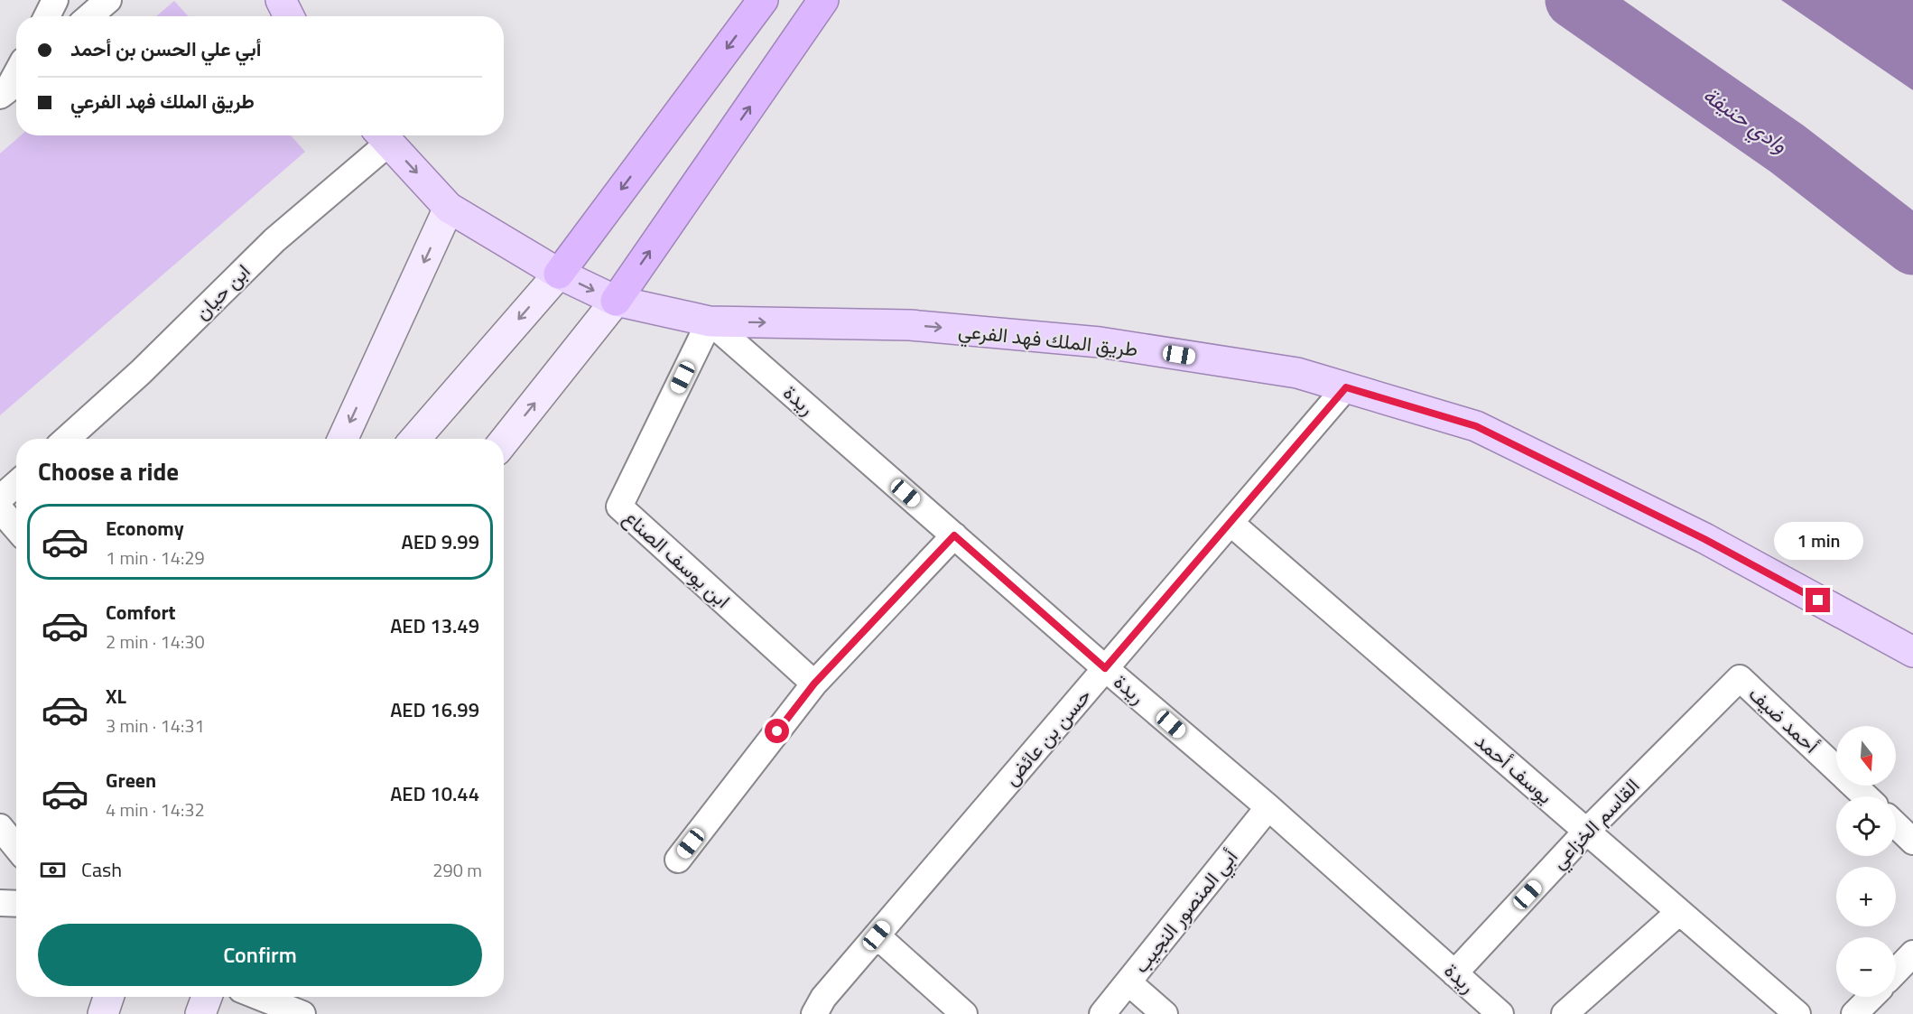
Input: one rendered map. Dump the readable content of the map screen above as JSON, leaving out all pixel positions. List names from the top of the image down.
{
  "streets": {
    "main road": ["طريق الملك فهد الفرعي"],
    "street": [
      "ابن حيان",
      "ريدة",
      "ابن يوسف الصناع",
      "أحمد ضيف",
      "حسن بن عائض",
      "يوسف أحمد",
      "القاسم الخزاعي",
      "أبي المنصور النجيب"
    ]
  },
  "crossings": [
    ["ابن حيان", "طريق الملك فهد الفرعي"],
    ["طريق الملك فهد الفرعي", "ريدة"],
    ["طريق الملك فهد الفرعي", "ابن يوسف الصناع"],
    ["طريق الملك فهد الفرعي", "حسن بن عائض"],
    ["ريدة", "ابن يوسف الصناع"],
    ["ريدة", "حسن بن عائض"],
    ["ريدة", "القاسم الخزاعي"],
    ["ريدة", "أبي المنصور النجيب"],
    ["أحمد ضيف", "القاسم الخزاعي"],
    ["حسن بن عائض", "يوسف أحمد"],
    ["يوسف أحمد", "القاسم الخزاعي"]
  ],
  "one_way": ["طريق الملك فهد الفرعي"],
  "water": ["وادي حنيفة"],
  "north": "bottom",
  "page": {
    "banner": ["أبي علي الحسن بن أحمد", "طريق الملك فهد الفرعي"],
    "heading": "Choose a ride",
    "list": [
      {
        "name": "Economy",
        "note": "1 min · 14:29",
        "value": "AED 9.99"
      },
      {
        "name": "Comfort",
        "note": "2 min · 14:30",
        "value": "AED 13.49"
      },
      {
        "name": "XL",
        "note": "3 min · 14:31",
        "value": "AED 16.99"
      },
      {
        "name": "Green",
        "note": "4 min · 14:32",
        "value": "AED 10.44"
      }
    ],
    "bubble": "1 min",
    "map_buttons": ["+", "−"],
    "pay": ["Cash", "290 m"],
    "buttons": "Confirm"
  }
}
